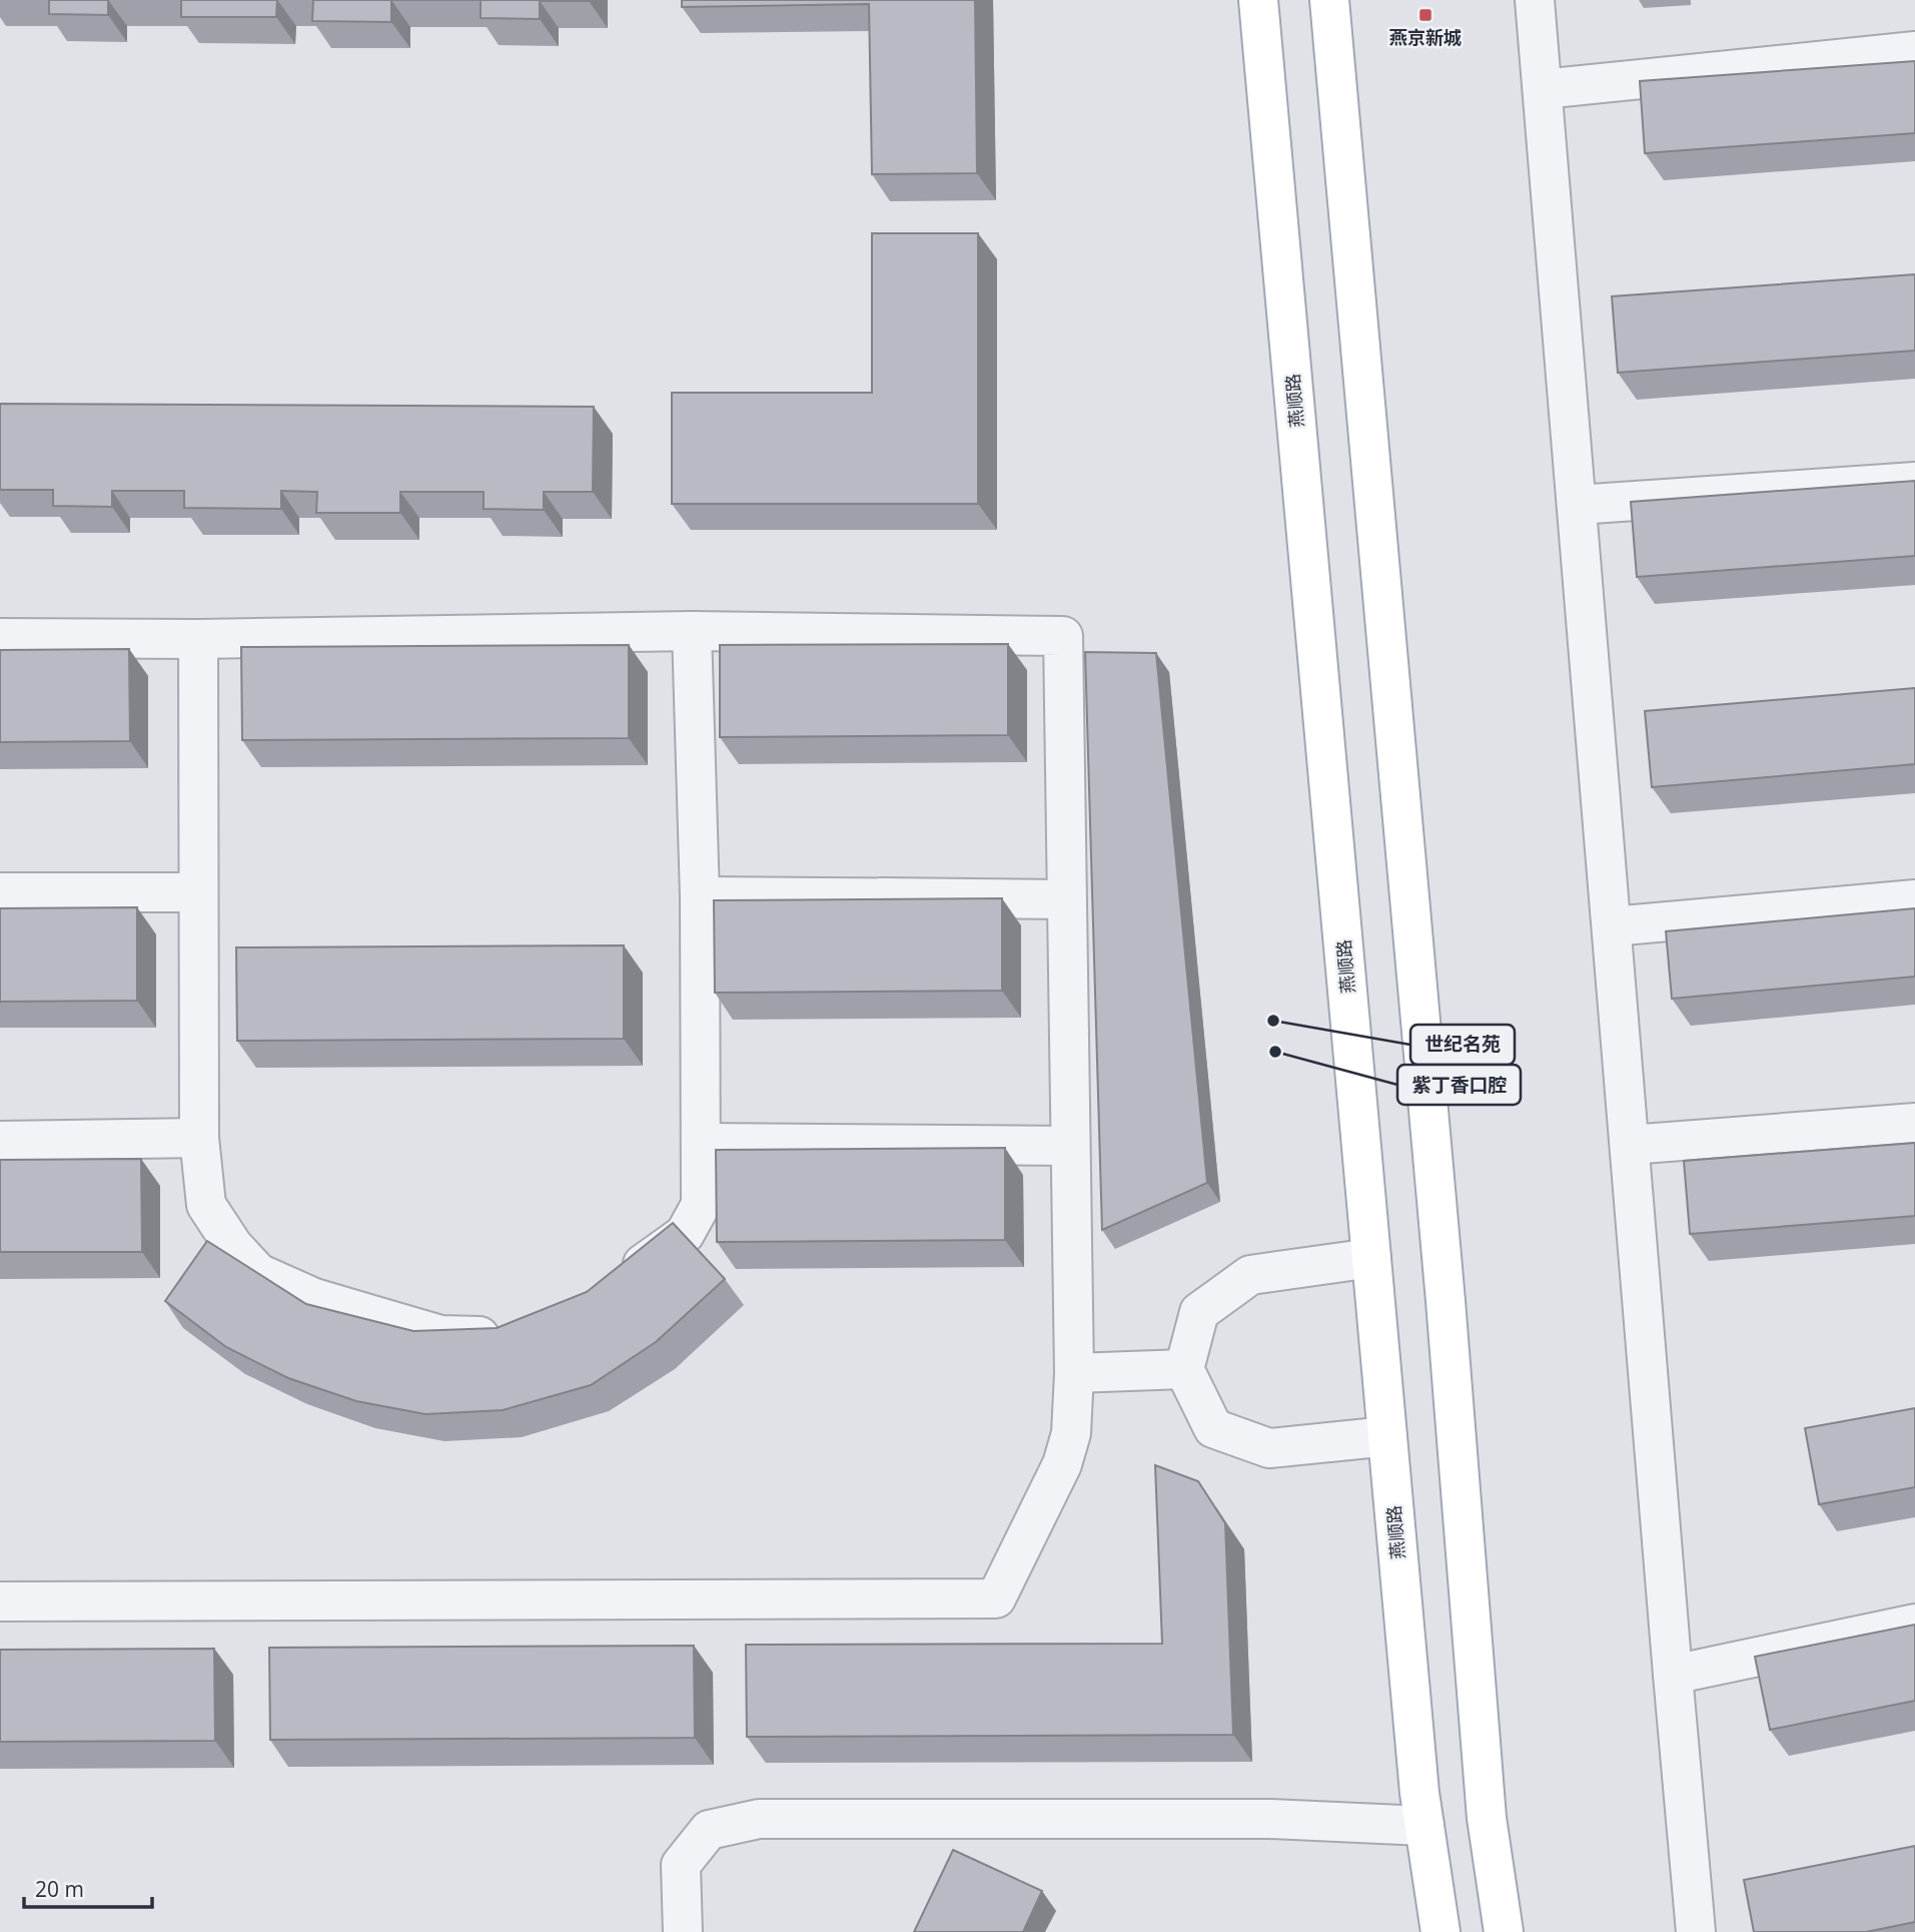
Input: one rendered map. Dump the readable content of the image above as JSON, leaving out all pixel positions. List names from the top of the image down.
{
  "streets": {
    "main road": ["燕顺路"]
  },
  "places": {
    "transit": ["燕京新城"],
    "other": ["世纪名苑", "紫丁香口腔"]
  },
  "scale_bar": "20 m"
}
